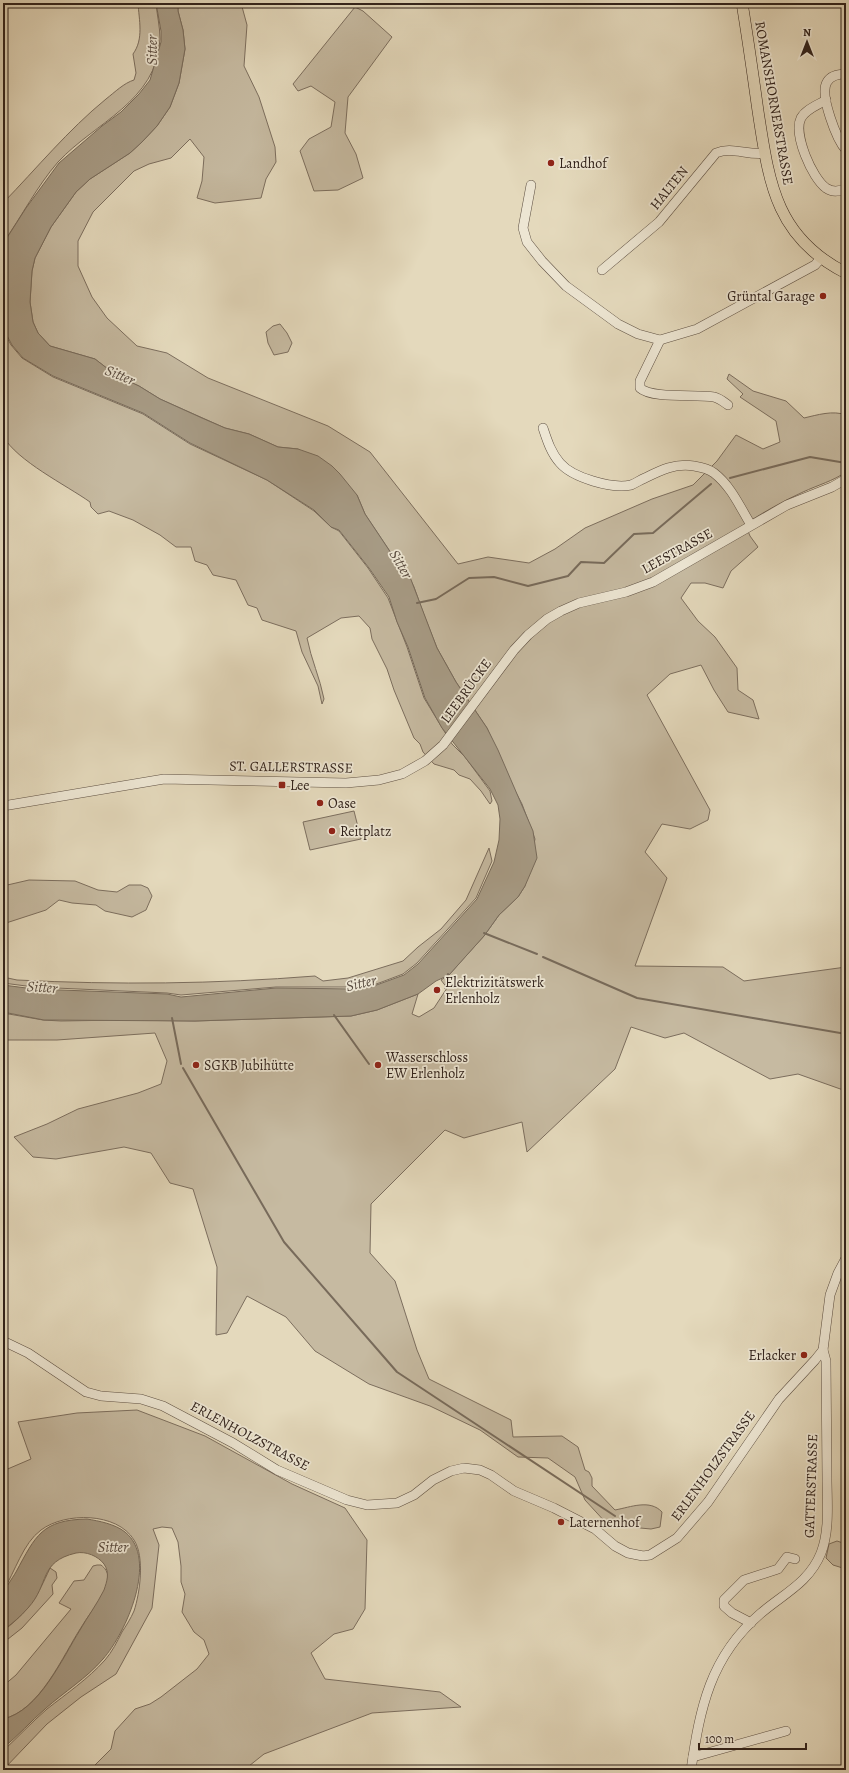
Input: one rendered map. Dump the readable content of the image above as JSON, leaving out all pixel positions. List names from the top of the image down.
{
  "streets": {
    "main road": ["ROMANSHORNERSTRASSE"],
    "street": [
      "HALTEN",
      "LEESTRASSE",
      "LEEBRÜCKE",
      "ST. GALLERSTRASSE",
      "ERLENHOLZSTRASSE",
      "GATTERSTRASSE"
    ]
  },
  "crossings": [
    ["ROMANSHORNERSTRASSE", "HALTEN"],
    ["LEESTRASSE", "LEEBRÜCKE"],
    ["LEEBRÜCKE", "ST. GALLERSTRASSE"],
    ["ERLENHOLZSTRASSE", "GATTERSTRASSE"]
  ],
  "water": ["Sitter"],
  "places": {
    "other": [
      "Landhof",
      "Grüntal Garage",
      "Oase",
      "Reitplatz",
      "Elektrizitätswerk Erlenholz",
      "SGKB Jubihütte",
      "Wasserschloss EW Erlenholz",
      "Erlacker",
      "Laternenhof"
    ],
    "transit": ["Lee"]
  },
  "scale_bar": "100 m",
  "north": "top"
}
